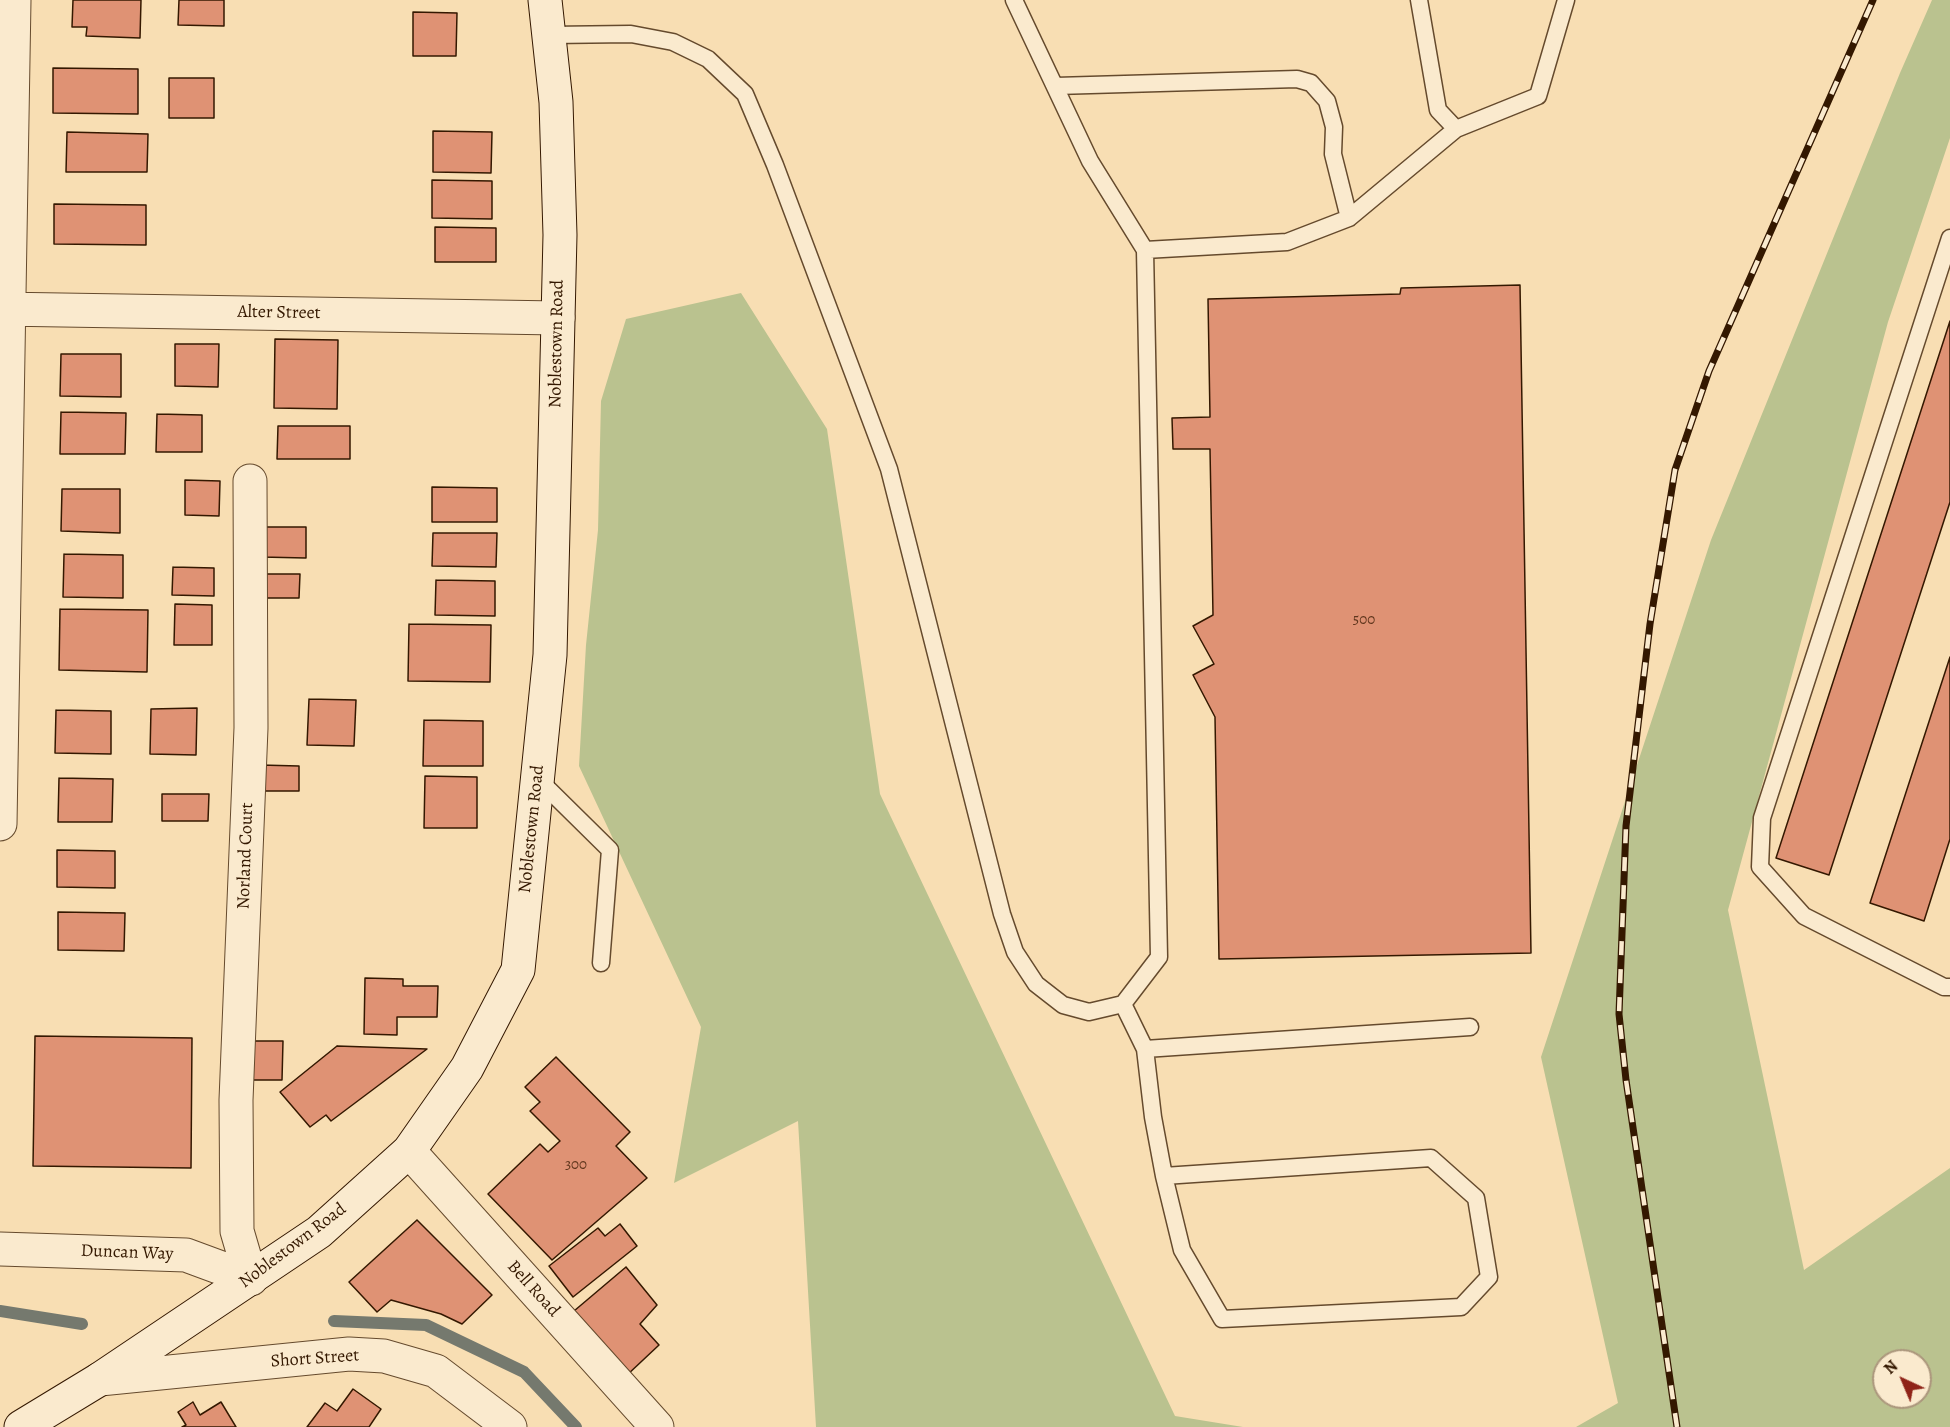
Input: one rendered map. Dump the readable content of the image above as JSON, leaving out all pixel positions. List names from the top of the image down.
{
  "streets": {
    "street": [
      "Alter Street",
      "Noblestown Road",
      "Norland Court",
      "Duncan Way",
      "Bell Road",
      "Short Street"
    ]
  },
  "crossings": [
    ["Alter Street", "Noblestown Road"],
    ["Noblestown Road", "Norland Court"],
    ["Noblestown Road", "Duncan Way"],
    ["Noblestown Road", "Bell Road"],
    ["Noblestown Road", "Short Street"],
    ["Norland Court", "Duncan Way"]
  ],
  "house_numbers": ["500", "300"],
  "north": "top left"
}
